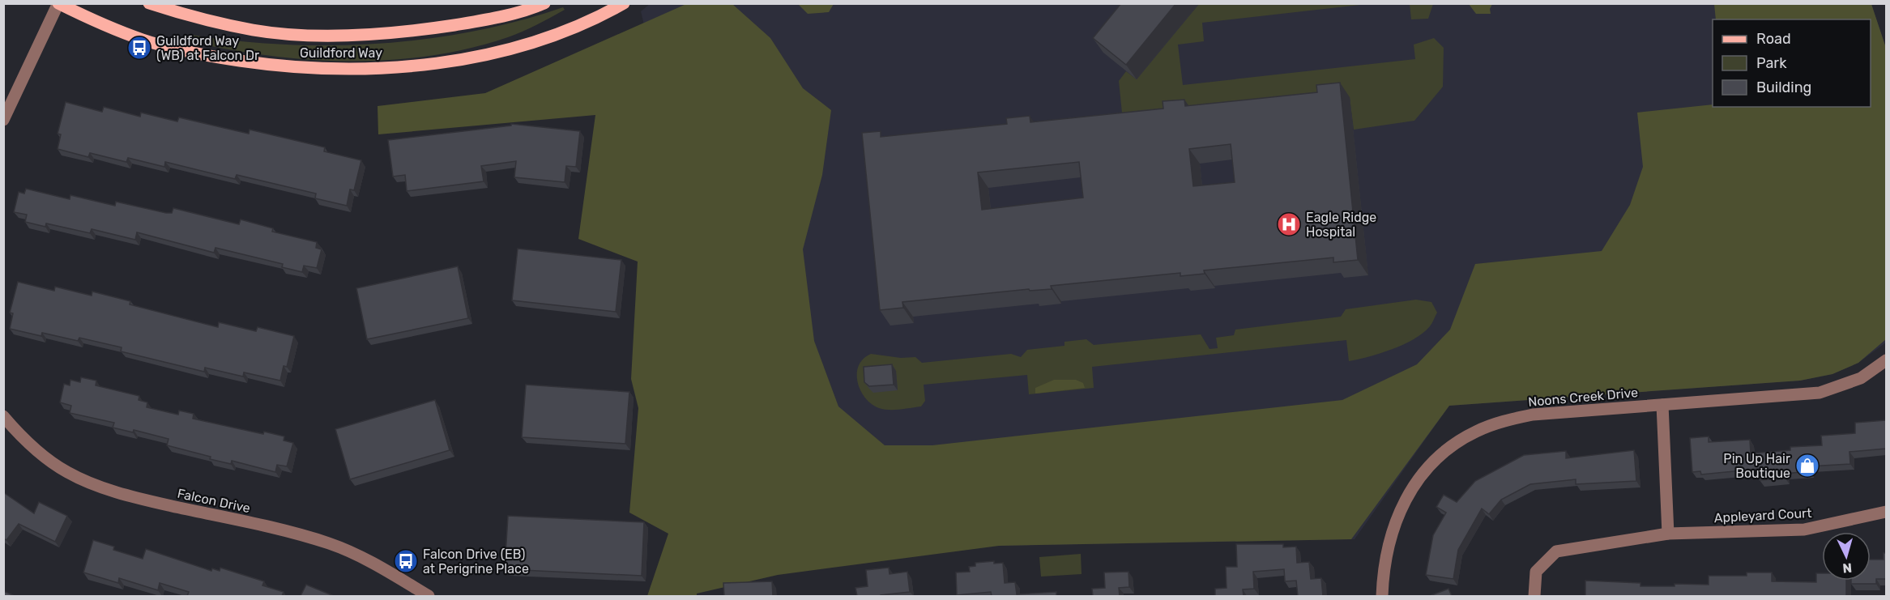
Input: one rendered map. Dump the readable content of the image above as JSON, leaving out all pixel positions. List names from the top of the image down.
{
  "streets": {
    "main road": ["Guildford Way"],
    "street": ["Noons Creek Drive", "Falcon Drive", "Appleyard Court"]
  },
  "places": {
    "bus stop": ["Guildford Way (WB) at Falcon Dr", "Falcon Drive (EB) at Perigrine Place"],
    "hospital": ["Eagle Ridge Hospital"],
    "shop": ["Pin Up Hair Boutique"]
  },
  "legend": ["Road", "Park", "Building"],
  "north": "bottom"
}
